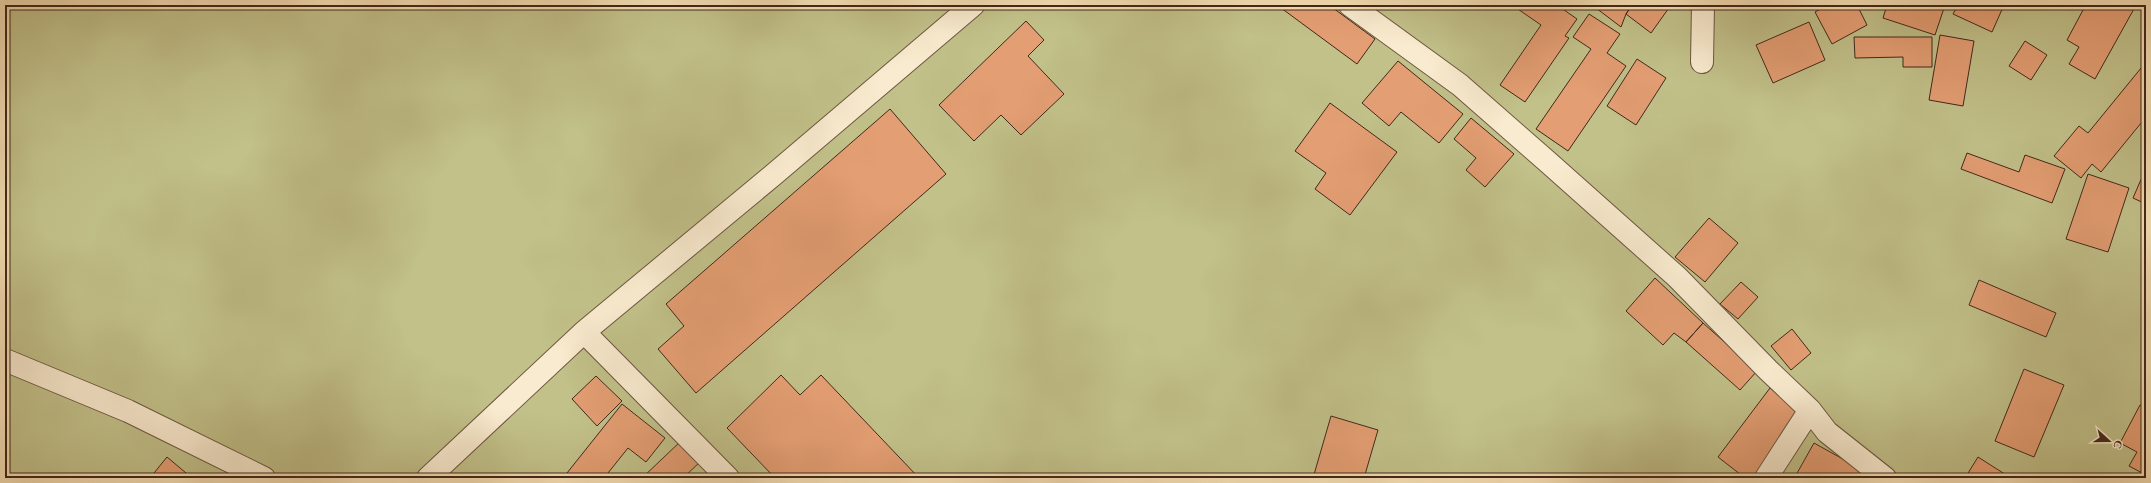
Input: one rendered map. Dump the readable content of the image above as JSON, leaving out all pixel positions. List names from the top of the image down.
{
  "north": "right"
}
